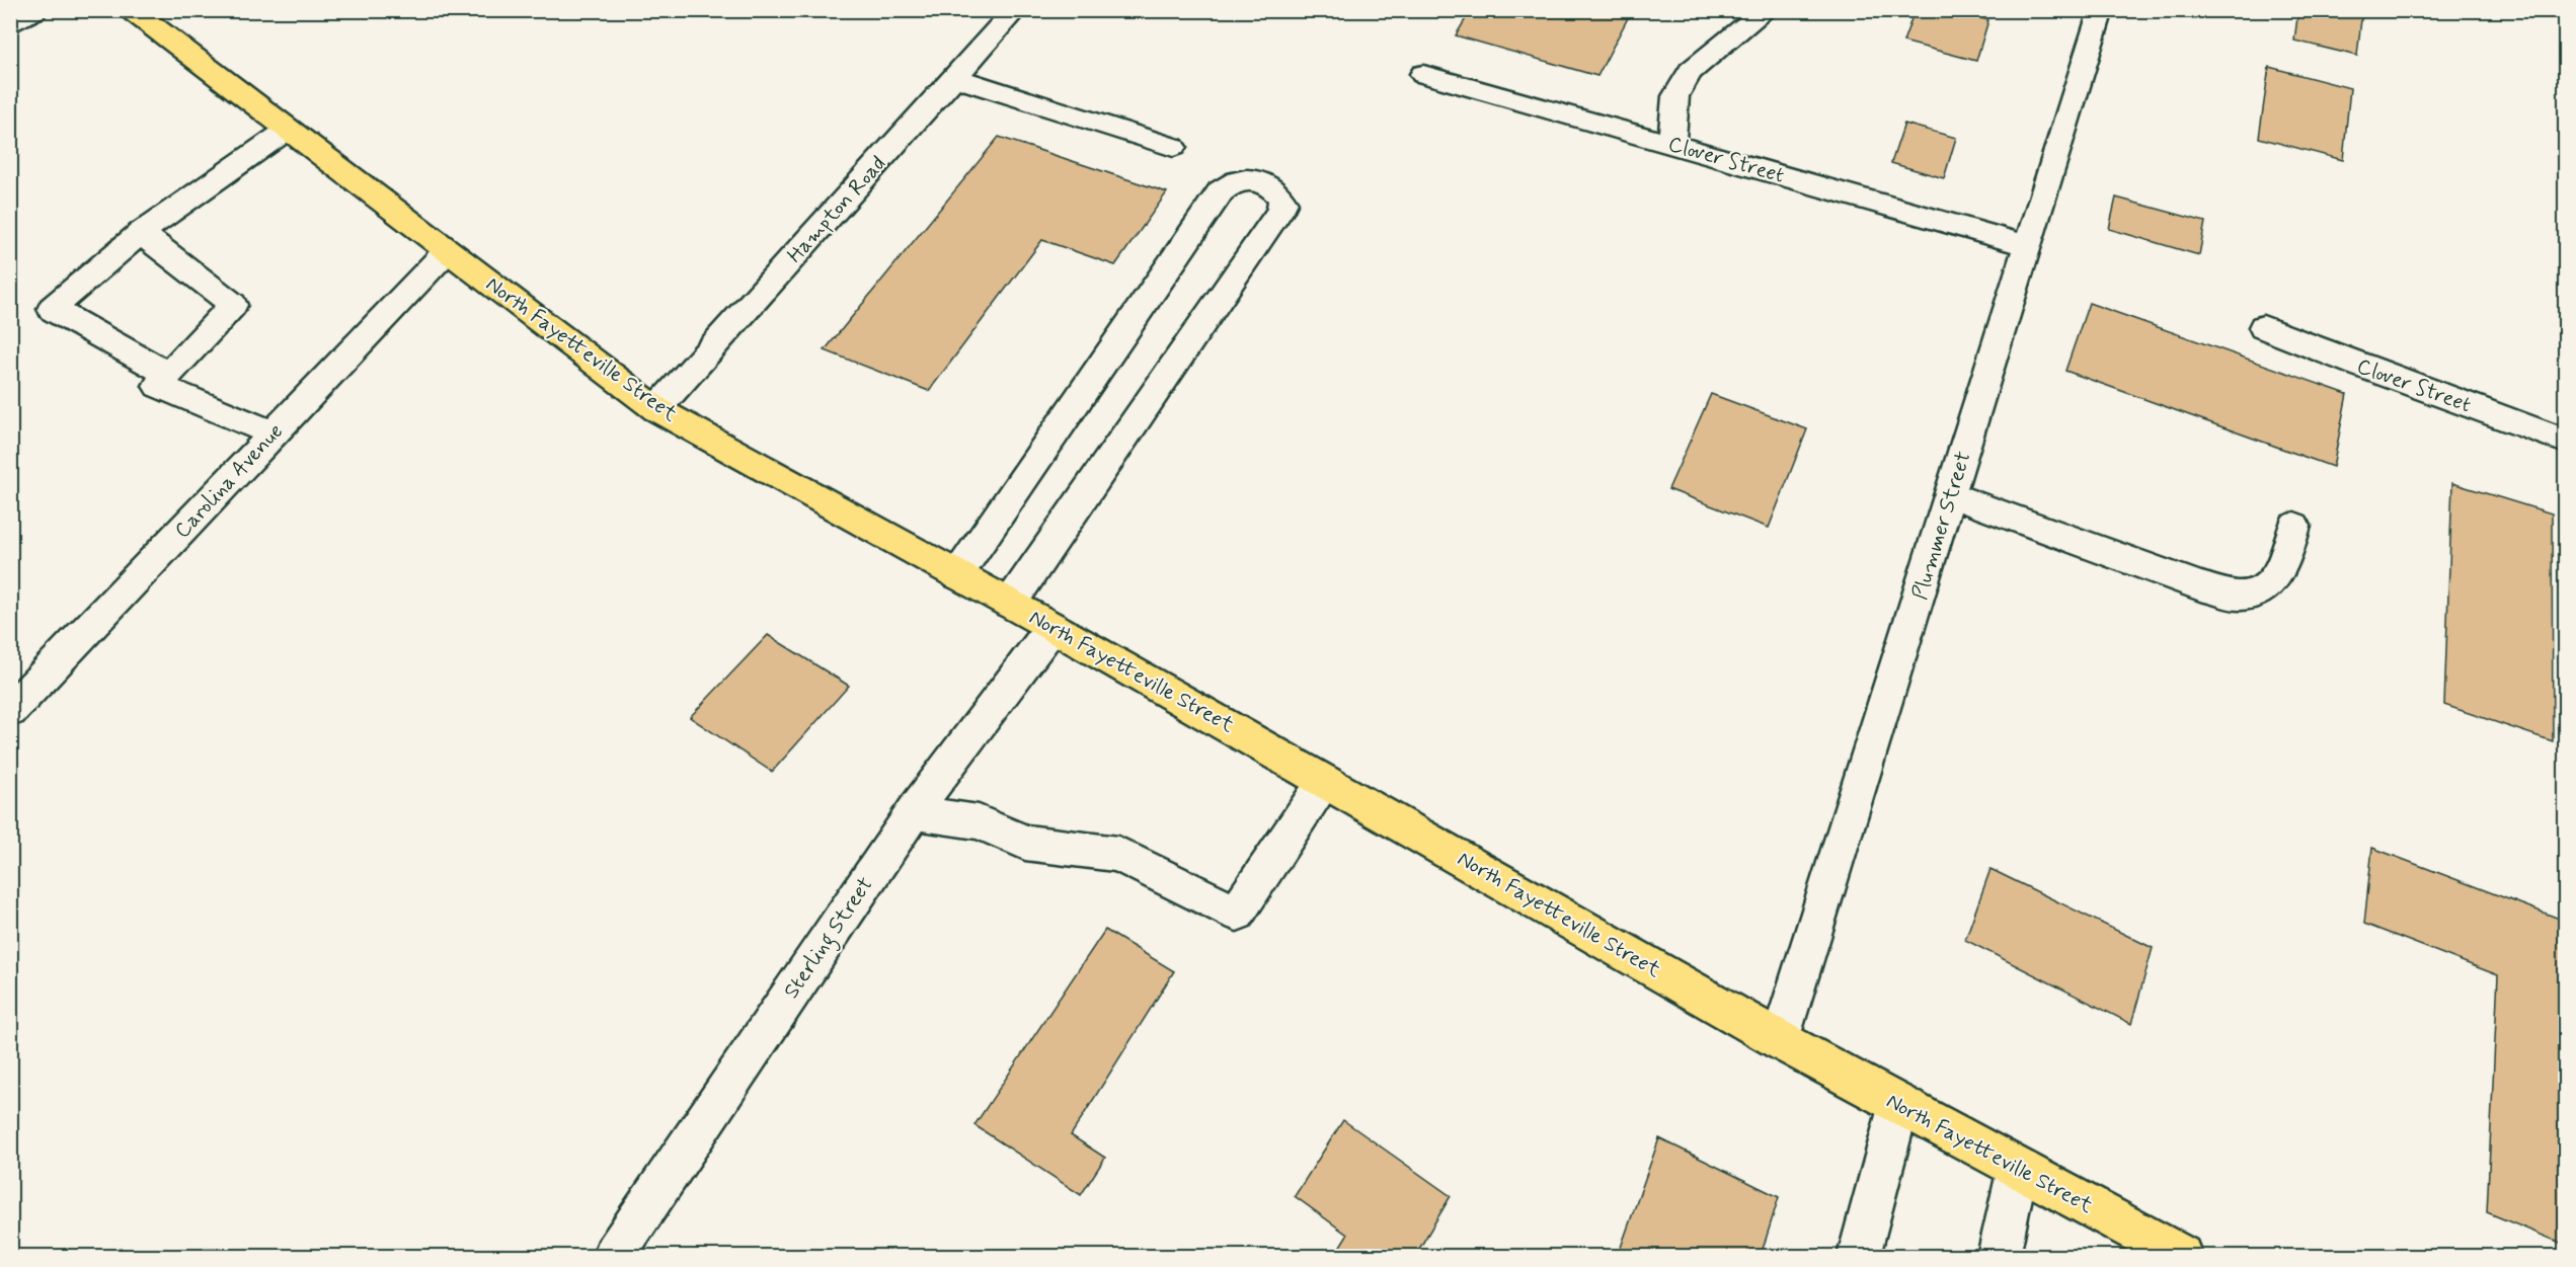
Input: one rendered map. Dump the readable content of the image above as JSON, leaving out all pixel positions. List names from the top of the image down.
{
  "streets": {
    "main road": ["North Fayetteville Street"],
    "street": [
      "Clover Street",
      "Hampton Road",
      "Carolina Avenue",
      "Plummer Street",
      "Sterling Street"
    ]
  },
  "crossings": [
    ["Clover Street", "Plummer Street"],
    ["Hampton Road", "North Fayetteville Street"],
    ["North Fayetteville Street", "Carolina Avenue"],
    ["North Fayetteville Street", "Plummer Street"],
    ["North Fayetteville Street", "Sterling Street"]
  ]
}
